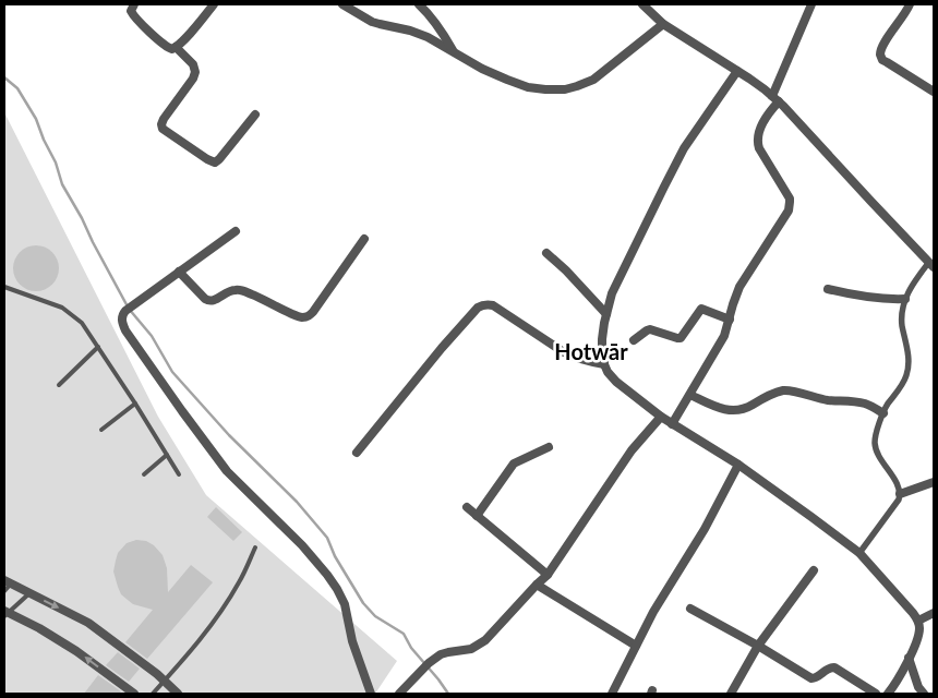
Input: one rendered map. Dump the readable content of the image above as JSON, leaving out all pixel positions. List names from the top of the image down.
{
  "districts": ["Hotwār"]
}
